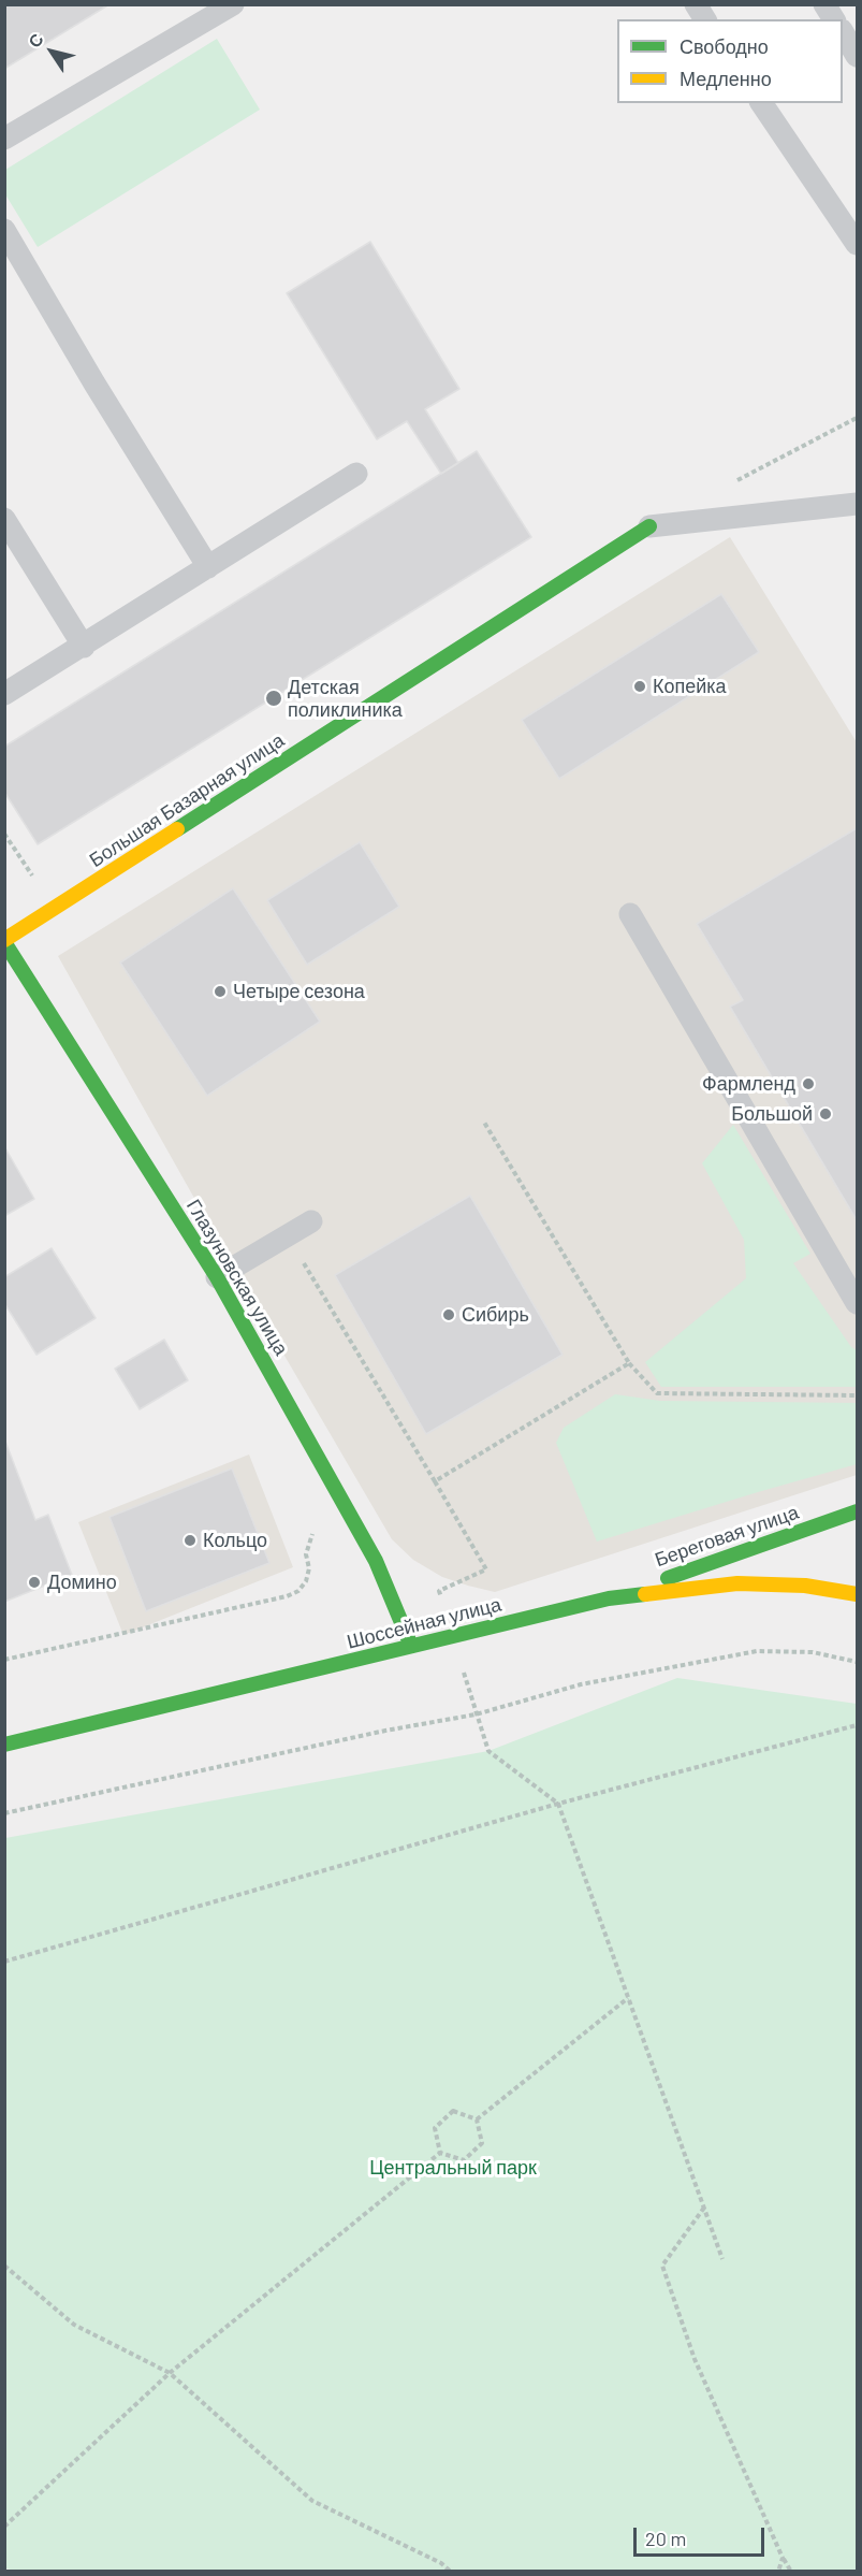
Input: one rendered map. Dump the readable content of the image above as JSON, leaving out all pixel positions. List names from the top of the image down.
{
  "streets": {
    "street": [
      "Большая Базарная улица",
      "Глазуновская улица",
      "Береговая улица",
      "Шоссейная улица"
    ]
  },
  "crossings": [
    ["Большая Базарная улица", "Глазуновская улица"],
    ["Глазуновская улица", "Шоссейная улица"],
    ["Береговая улица", "Шоссейная улица"]
  ],
  "parks": ["Центральный парк"],
  "places": [
    "Копейка",
    "Детская поликлиника",
    "Четыре сезона",
    "Фармленд",
    "Большой",
    "Сибирь",
    "Кольцо",
    "Домино"
  ],
  "legend": ["Свободно", "Медленно"],
  "scale_bar": "20 m",
  "north": "top left"
}
